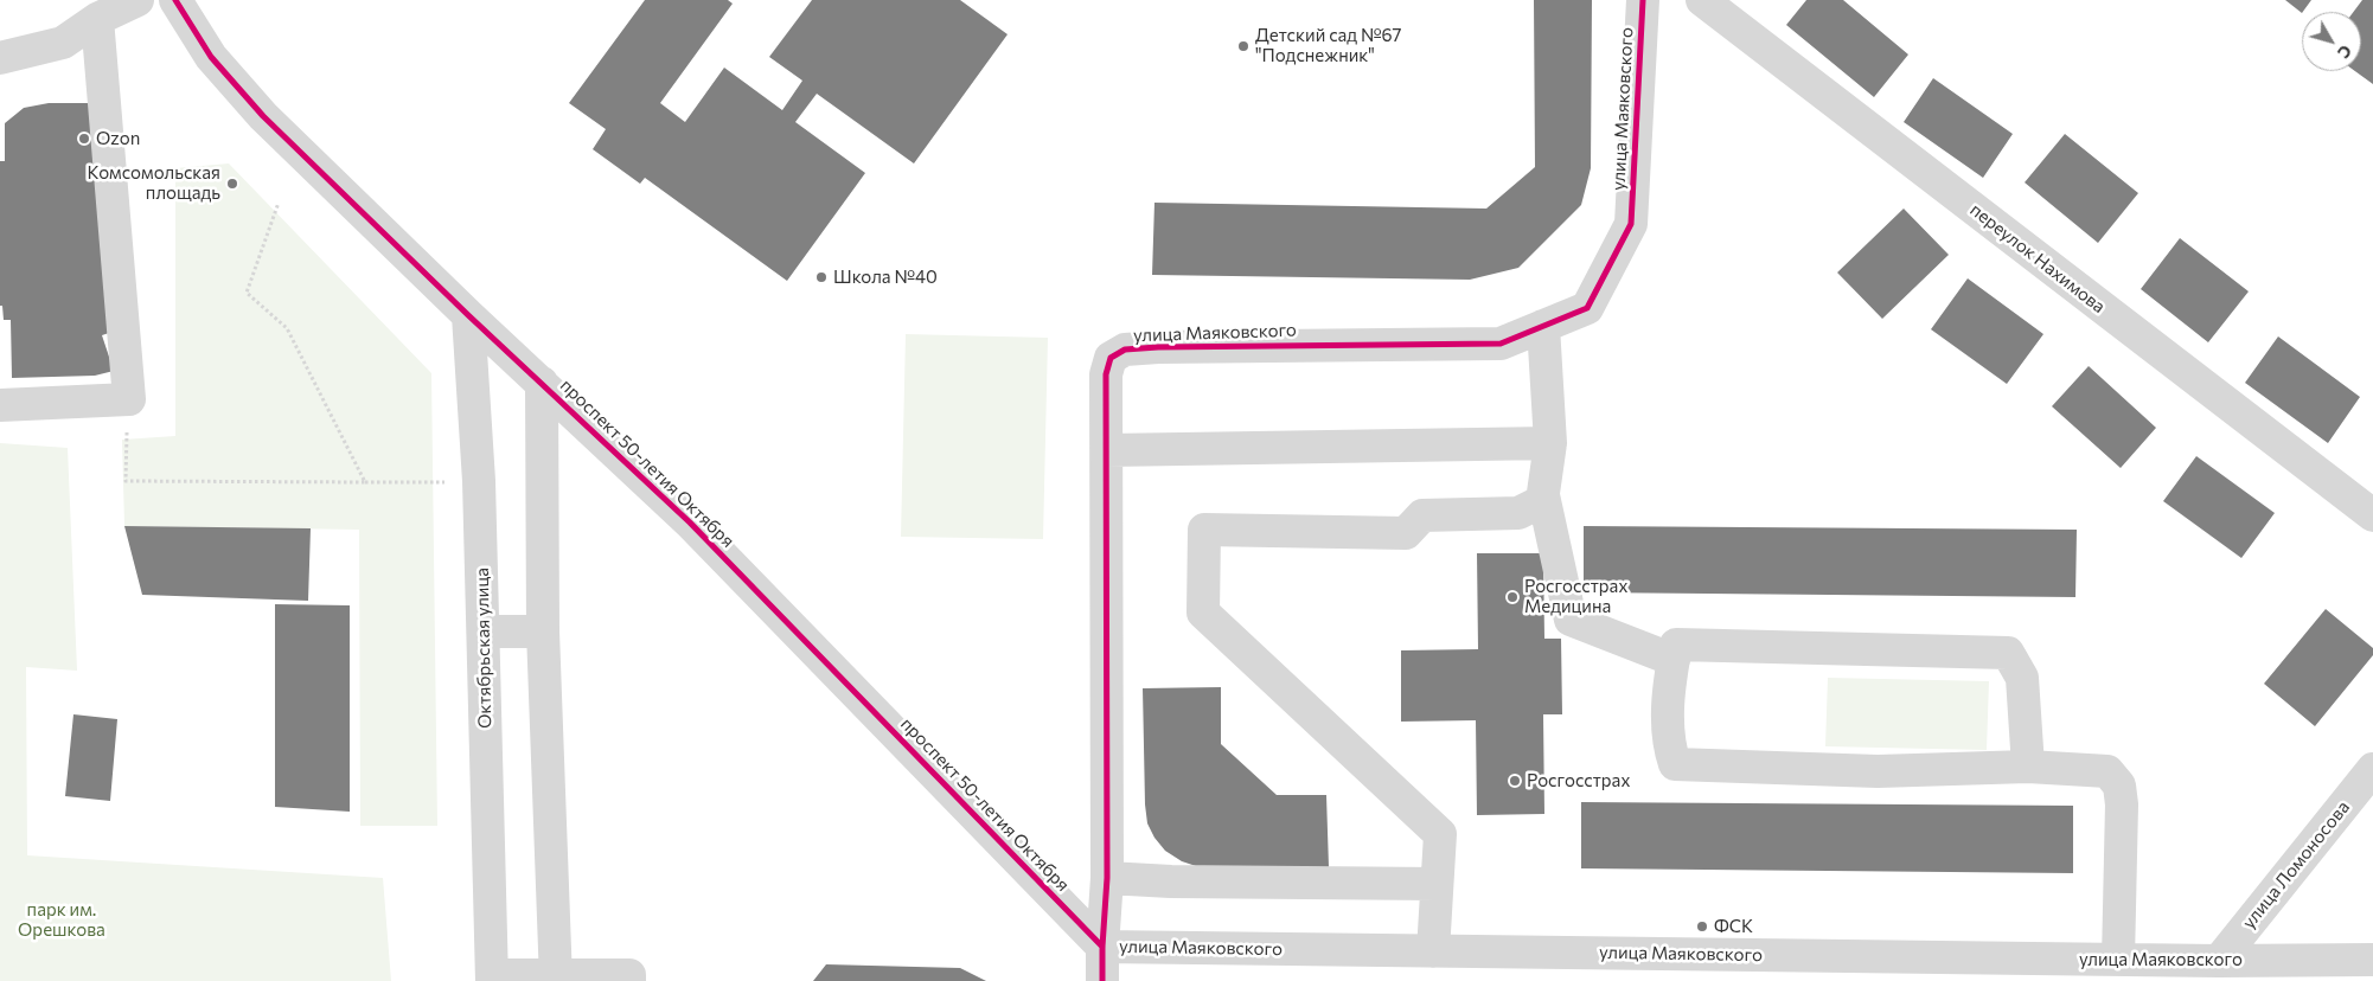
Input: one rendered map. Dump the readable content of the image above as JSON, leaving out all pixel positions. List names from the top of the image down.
{
  "streets": {
    "street": [
      "улица Маяковского",
      "переулок Нахимова",
      "проспект 50-летия Октября",
      "Октябрьская улица",
      "улица Ломоносова"
    ]
  },
  "crossings": [
    ["улица Маяковского", "проспект 50-летия Октября"],
    ["улица Маяковского", "улица Ломоносова"],
    ["проспект 50-летия Октября", "Октябрьская улица"]
  ],
  "parks": ["парк им. Орешкова"],
  "places": [
    "Детский сад №67 \"Подснежник\"",
    "Ozon",
    "Комсомольская площадь",
    "Школа №40",
    "Росгосстрах Медицина",
    "Росгосстрах",
    "ФСК"
  ],
  "north": "bottom right"
}
